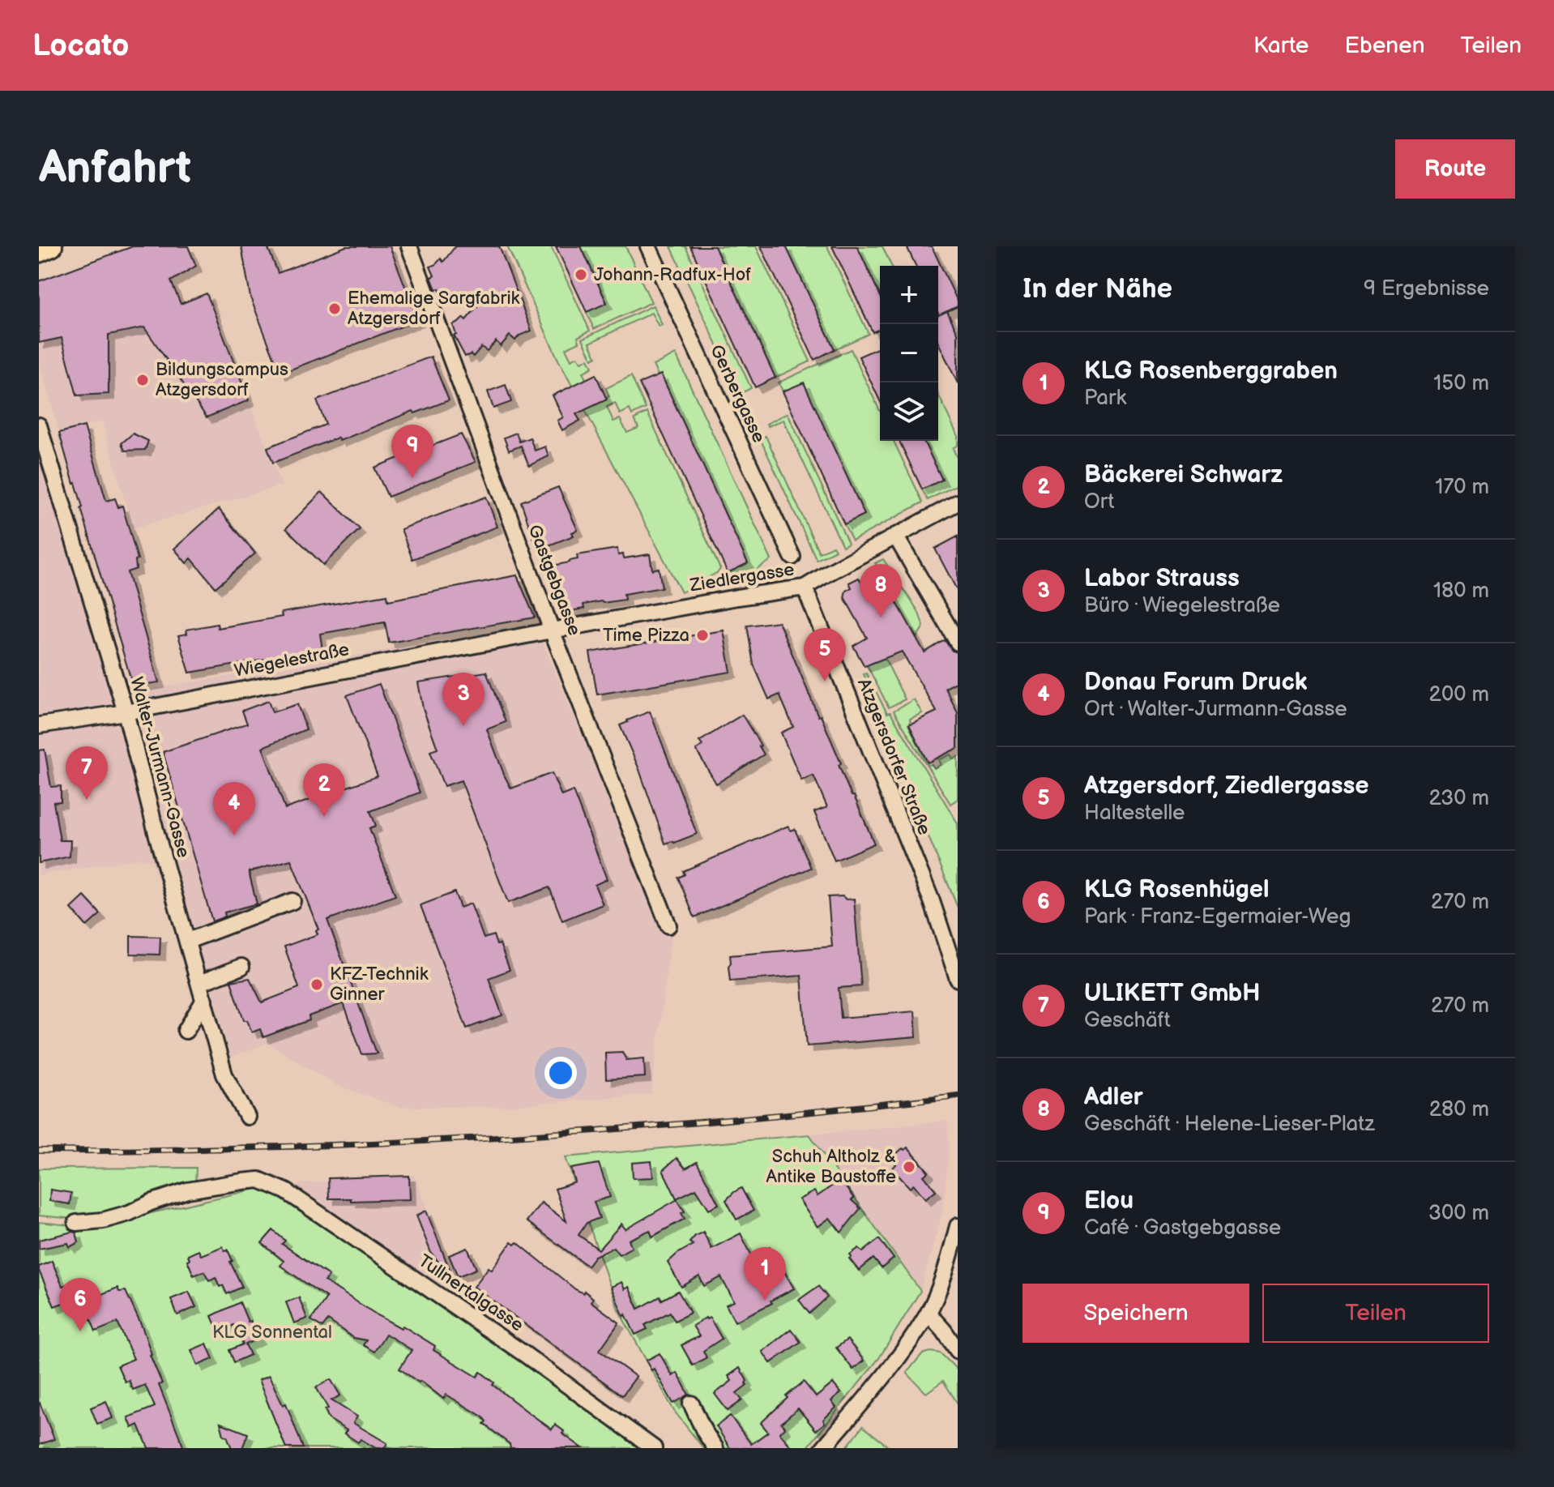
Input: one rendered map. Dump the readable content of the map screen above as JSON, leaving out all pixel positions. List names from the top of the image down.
{
  "streets": {
    "street": [
      "Gerbergasse",
      "Ziedlergasse",
      "Gastgebgasse",
      "Wiegelestraße",
      "Atzgersdorfer Straße",
      "Walter-Jurmann-Gasse",
      "Tullnertalgasse"
    ]
  },
  "crossings": [
    ["Ziedlergasse", "Gastgebgasse"],
    ["Ziedlergasse", "Wiegelestraße"],
    ["Ziedlergasse", "Atzgersdorfer Straße"],
    ["Gastgebgasse", "Wiegelestraße"],
    ["Wiegelestraße", "Walter-Jurmann-Gasse"]
  ],
  "parks": ["KLG Sonnental"],
  "places": [
    "Johann-Radfux-Hof",
    "Ehemalige Sargfabrik Atzgersdorf",
    "Bildungscampus Atzgersdorf",
    "Time Pizza",
    "KFZ-Technik Ginner",
    "Schuh Altholz & Antike Baustoffe"
  ],
  "page": {
    "header": "Locato",
    "nav": ["Karte", "Ebenen", "Teilen"],
    "buttons": [
      "Route",
      ["Speichern", "Teilen"]
    ],
    "title": "Anfahrt",
    "heading": ["In der Nähe", "9 Ergebnisse"],
    "map_buttons": ["+", "−"],
    "list": [
      {
        "mark": "1",
        "name": "KLG Rosenberggraben",
        "note": "Park",
        "value": "150 m"
      },
      {
        "mark": "2",
        "name": "Bäckerei Schwarz",
        "note": "Ort",
        "value": "170 m"
      },
      {
        "mark": "3",
        "name": "Labor Strauss",
        "note": "Büro · Wiegelestraße",
        "value": "180 m"
      },
      {
        "mark": "4",
        "name": "Donau Forum Druck",
        "note": "Ort · Walter-Jurmann-Gasse",
        "value": "200 m"
      },
      {
        "mark": "5",
        "name": "Atzgersdorf, Ziedlergasse",
        "note": "Haltestelle",
        "value": "230 m"
      },
      {
        "mark": "6",
        "name": "KLG Rosenhügel",
        "note": "Park · Franz-Egermaier-Weg",
        "value": "270 m"
      },
      {
        "mark": "7",
        "name": "ULIKETT GmbH",
        "note": "Geschäft",
        "value": "270 m"
      },
      {
        "mark": "8",
        "name": "Adler",
        "note": "Geschäft · Helene-Lieser-Platz",
        "value": "280 m"
      },
      {
        "mark": "9",
        "name": "Elou",
        "note": "Café · Gastgebgasse",
        "value": "300 m"
      }
    ],
    "pins": [
      "9",
      "8",
      "5",
      "3",
      "7",
      "2",
      "4",
      "1",
      "6"
    ]
  }
}
